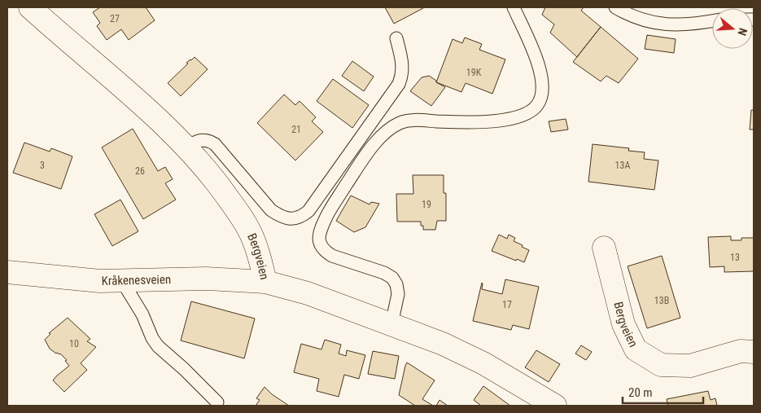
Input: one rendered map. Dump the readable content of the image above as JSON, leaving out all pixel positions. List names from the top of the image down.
{
  "streets": {
    "street": ["Bergveien", "Kråkenesveien"]
  },
  "crossings": [
    ["Bergveien", "Kråkenesveien"]
  ],
  "house_numbers": [
    "27",
    "19K",
    "21",
    "3",
    "13A",
    "26",
    "19",
    "13",
    "13B",
    "17",
    "10"
  ],
  "scale_bar": "20 m",
  "north": "right"
}
